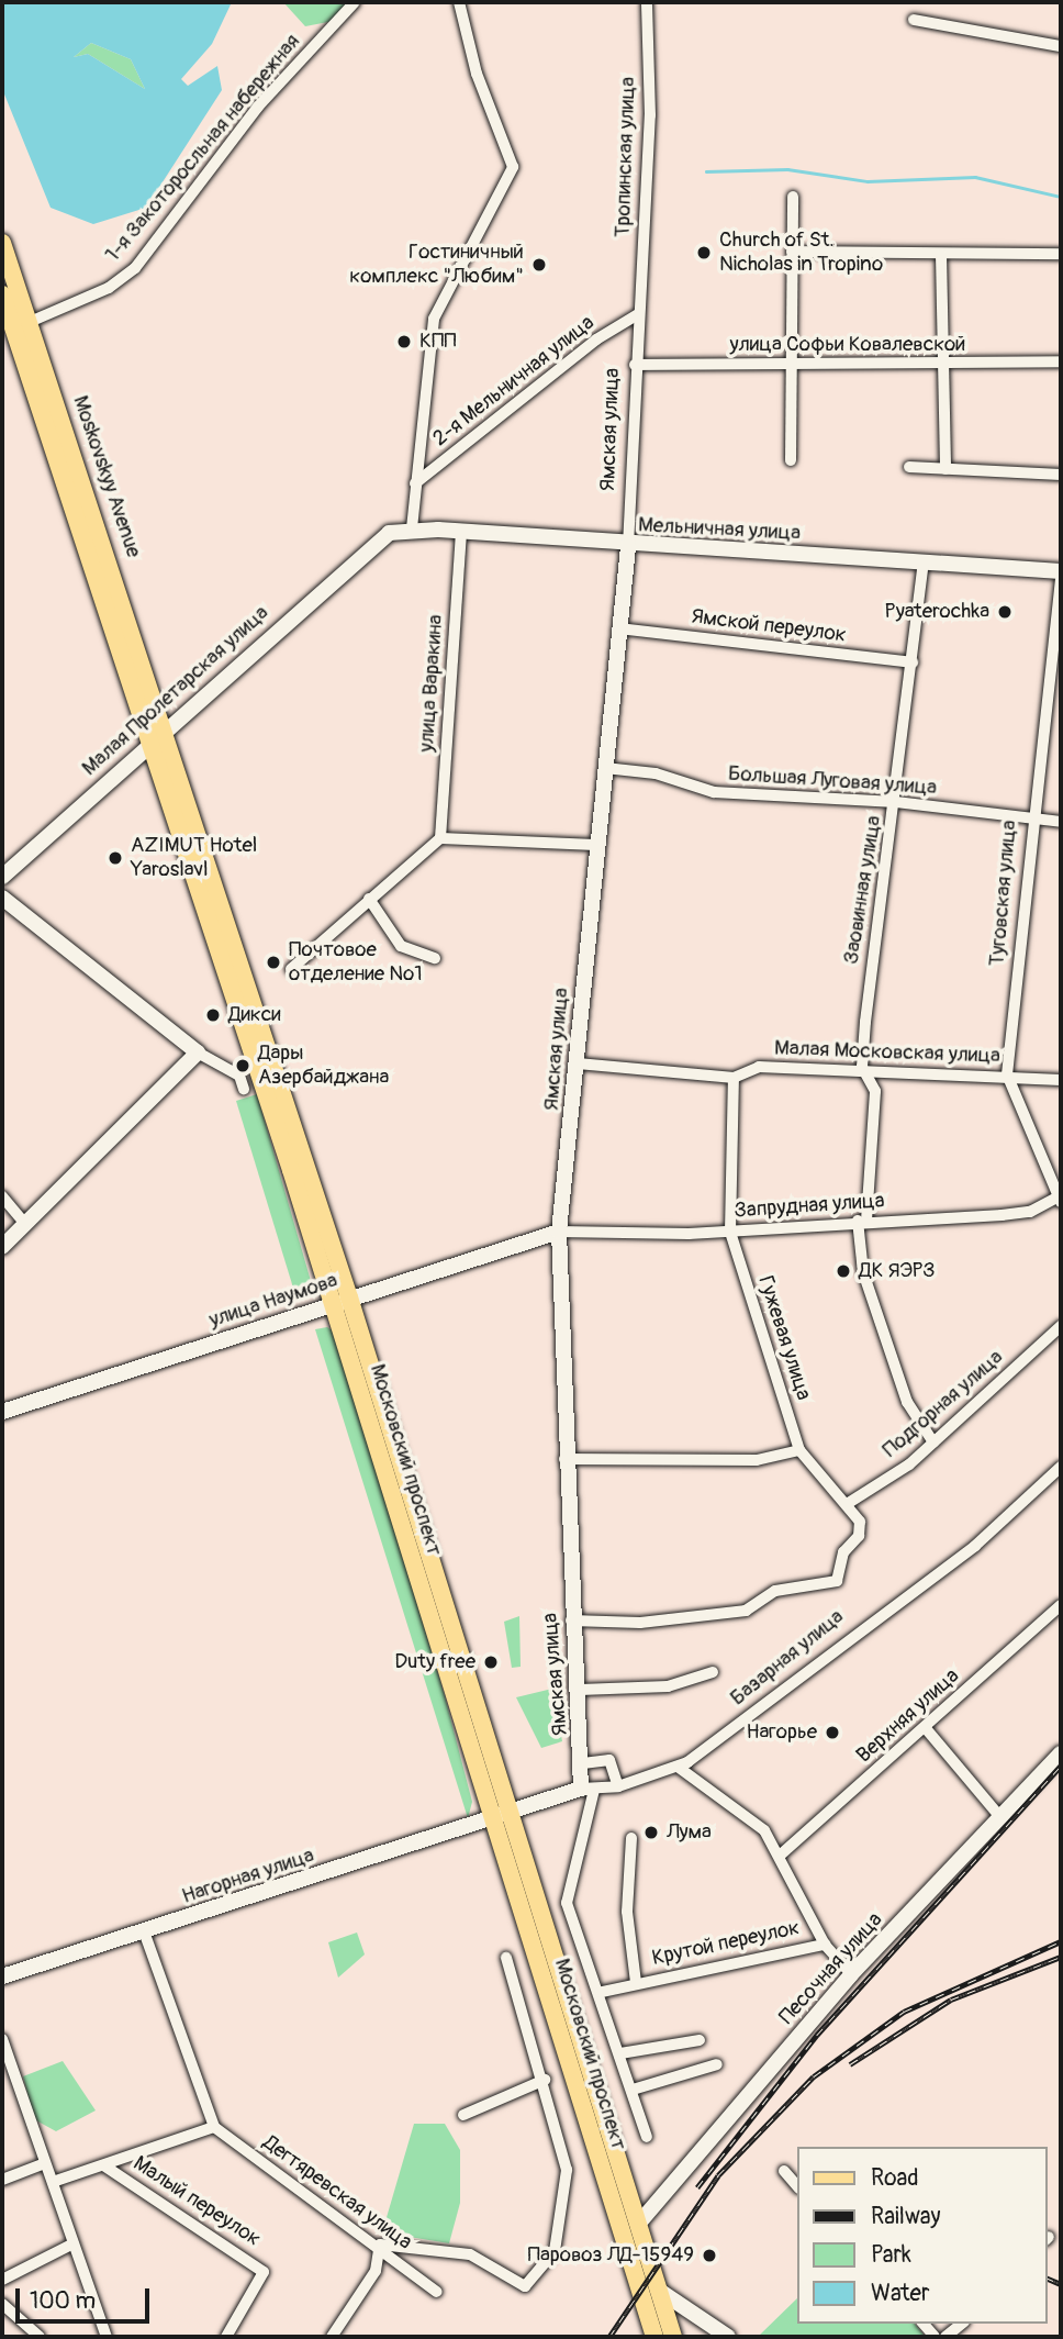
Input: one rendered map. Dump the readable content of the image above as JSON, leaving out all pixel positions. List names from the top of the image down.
{
  "streets": {
    "main road": ["Moskovskyy Avenue", "Московский проспект"],
    "street": [
      "1-я Закоторосльная набережная",
      "Тропинская улица",
      "улица Софьи Ковалевской",
      "2-я Мельничная улица",
      "Ямская улица",
      "Мельничная улица",
      "Ямской переулок",
      "улица Варакина",
      "Малая Пролетарская улица",
      "Большая Луговая улица",
      "Заовинная улица",
      "Туговская улица",
      "Малая Московская улица",
      "Запрудная улица",
      "улица Наумова",
      "Гужевая улица",
      "Подгорная улица",
      "Базарная улица",
      "Верхняя улица",
      "Нагорная улица",
      "Крутой переулок",
      "Песочная улица",
      "Дегтяревская улица",
      "Малый переулок"
    ]
  },
  "crossings": [
    ["1-я Закоторосльная набережная", "Moskovskyy Avenue"],
    ["Тропинская улица", "2-я Мельничная улица"],
    ["Тропинская улица", "Ямская улица"],
    ["улица Софьи Ковалевской", "Ямская улица"],
    ["2-я Мельничная улица", "Ямская улица"],
    ["Ямская улица", "Мельничная улица"],
    ["Ямская улица", "Ямской переулок"],
    ["Ямская улица", "Большая Луговая улица"],
    ["Ямская улица", "Малая Московская улица"],
    ["Ямская улица", "Запрудная улица"],
    ["Ямская улица", "улица Наумова"],
    ["Ямская улица", "Гужевая улица"],
    ["Ямская улица", "Базарная улица"],
    ["Moskovskyy Avenue", "Малая Пролетарская улица"],
    ["Moskovskyy Avenue", "Московский проспект"],
    ["Мельничная улица", "улица Варакина"],
    ["Мельничная улица", "Малая Пролетарская улица"],
    ["Мельничная улица", "Заовинная улица"],
    ["Ямской переулок", "Заовинная улица"],
    ["Малая Пролетарская улица", "Московский проспект"],
    ["Большая Луговая улица", "Заовинная улица"],
    ["Большая Луговая улица", "Туговская улица"],
    ["Заовинная улица", "Малая Московская улица"],
    ["Заовинная улица", "Запрудная улица"],
    ["Заовинная улица", "Подгорная улица"],
    ["Туговская улица", "Малая Московская улица"],
    ["Туговская улица", "Запрудная улица"],
    ["Малая Московская улица", "Гужевая улица"],
    ["Запрудная улица", "улица Наумова"],
    ["Запрудная улица", "Гужевая улица"],
    ["улица Наумова", "Московский проспект"],
    ["Гужевая улица", "Подгорная улица"],
    ["Московский проспект", "Базарная улица"],
    ["Московский проспект", "Нагорная улица"],
    ["Московский проспект", "Песочная улица"],
    ["Базарная улица", "Нагорная улица"]
  ],
  "places": [
    "Church of St. Nicholas in Tropino",
    "Гостиничный комплекс \"Любим\"",
    "КПП",
    "Pyaterochka",
    "AZIMUT Hotel Yaroslavl",
    "Почтовое отделение №1",
    "Дикси",
    "Дары Азербайджана",
    "ДК ЯЭРЗ",
    "Duty free",
    "Нагорье",
    "Лума",
    "Паровоз ЛД-15949"
  ],
  "legend": [
    "Road",
    "Railway",
    "Park",
    "Water"
  ],
  "scale_bar": "100 m"
}
